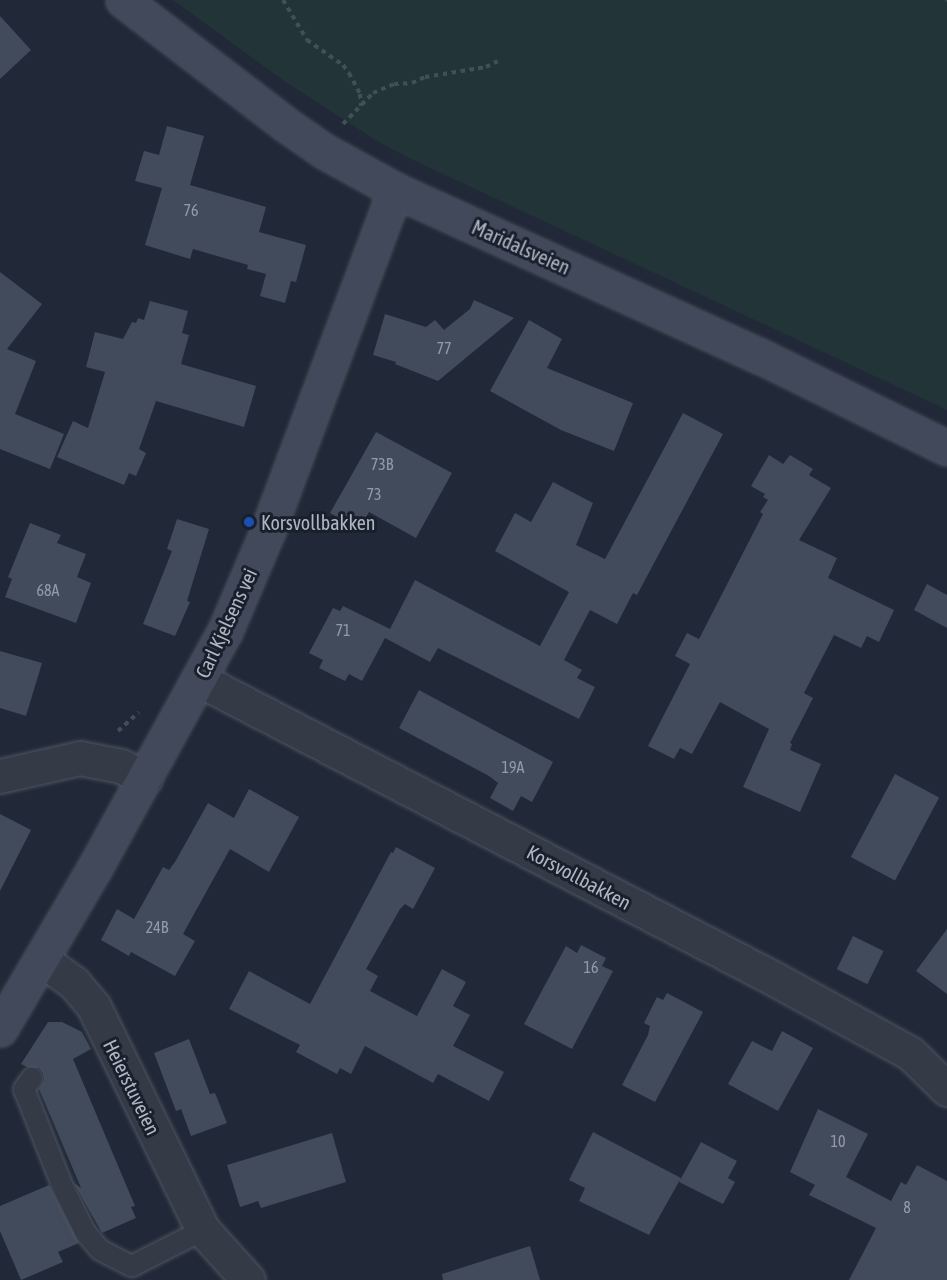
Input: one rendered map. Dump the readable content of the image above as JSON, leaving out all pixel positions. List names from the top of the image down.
{
  "streets": {
    "main road": ["Maridalsveien", "Carl Kjelsens vei"],
    "street": ["Korsvollbakken", "Heierstuveien"]
  },
  "crossings": [
    ["Maridalsveien", "Carl Kjelsens vei"],
    ["Carl Kjelsens vei", "Korsvollbakken"],
    ["Carl Kjelsens vei", "Heierstuveien"]
  ],
  "places": ["Korsvollbakken"],
  "house_numbers": [
    "76",
    "77",
    "73B",
    "73",
    "68A",
    "71",
    "19A",
    "24B",
    "16",
    "10",
    "8"
  ]
}
